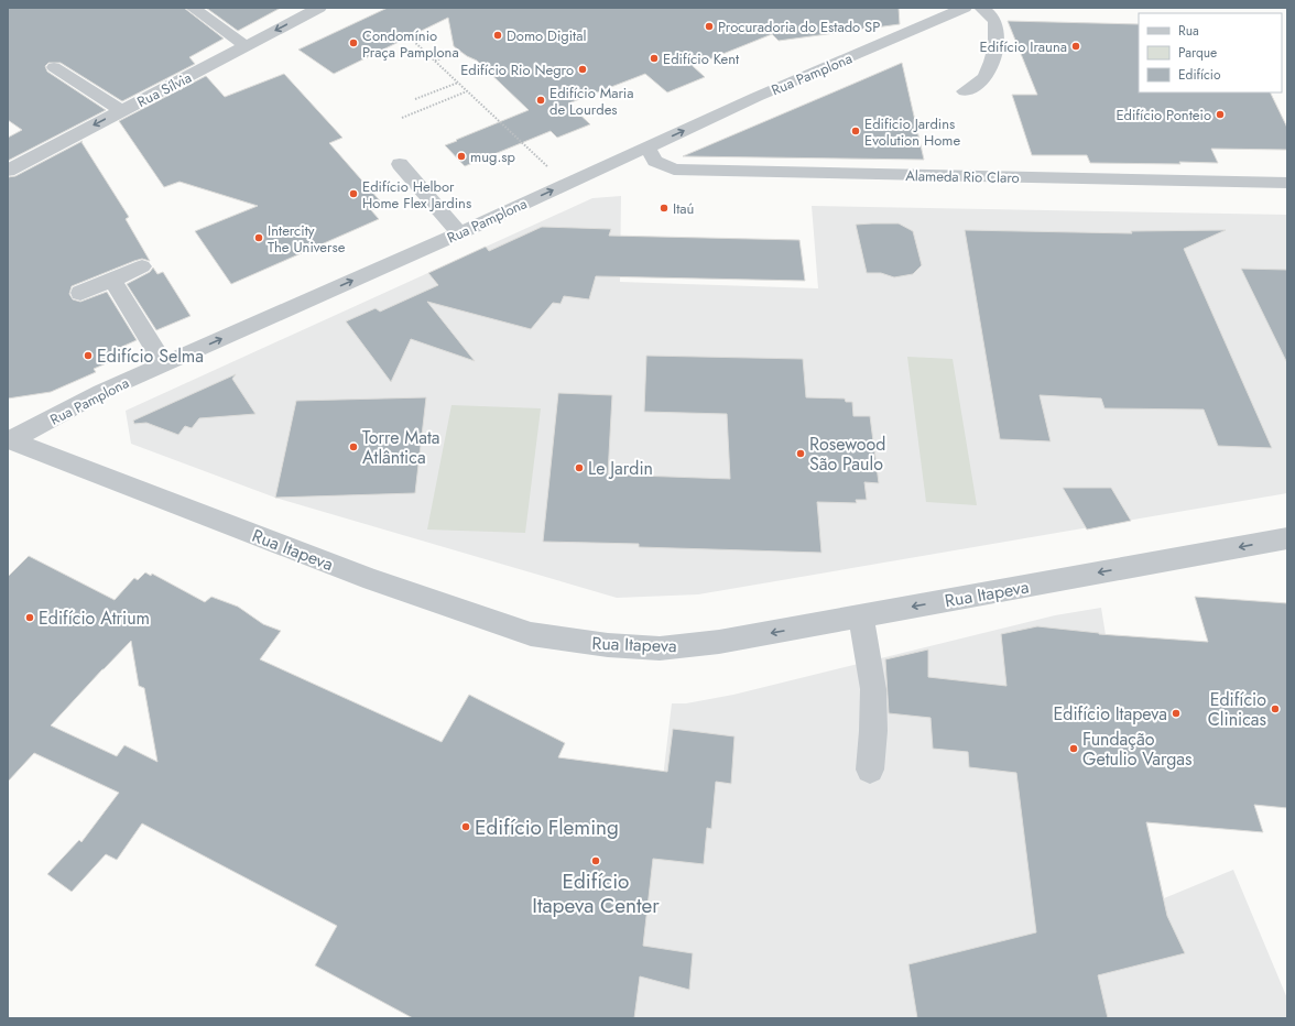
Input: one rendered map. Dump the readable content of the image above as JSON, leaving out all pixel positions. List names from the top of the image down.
{
  "streets": {
    "street": [
      "Rua Pamplona",
      "Rua Sílvia",
      "Alameda Rio Claro",
      "Rua Itapeva"
    ]
  },
  "crossings": [
    ["Rua Pamplona", "Alameda Rio Claro"],
    ["Rua Pamplona", "Rua Itapeva"]
  ],
  "one_way": ["Rua Pamplona", "Rua Itapeva"],
  "places": [
    "Procuradoria do Estado SP",
    "Domo Digital",
    "Condomínio Praça Pamplona",
    "Edifício Irauna",
    "Edifício Kent",
    "Edifício Rio Negro",
    "Edifício Maria de Lourdes",
    "Edifício Ponteio",
    "Edificio Jardins Evolution Home",
    "mug.sp",
    "Edifício Helbor Home Flex Jardins",
    "Itaú",
    "Intercity The Universe",
    "Edifício Selma",
    "Torre Mata Atlântica",
    "Rosewood São Paulo",
    "Le Jardin",
    "Edifício Atrium",
    "Edifício Clinicas",
    "Edifício Itapeva",
    "Fundação Getulio Vargas",
    "Edifício Fleming",
    "Edifício Itapeva Center"
  ],
  "legend": ["Rua", "Parque", "Edifício"]
}
